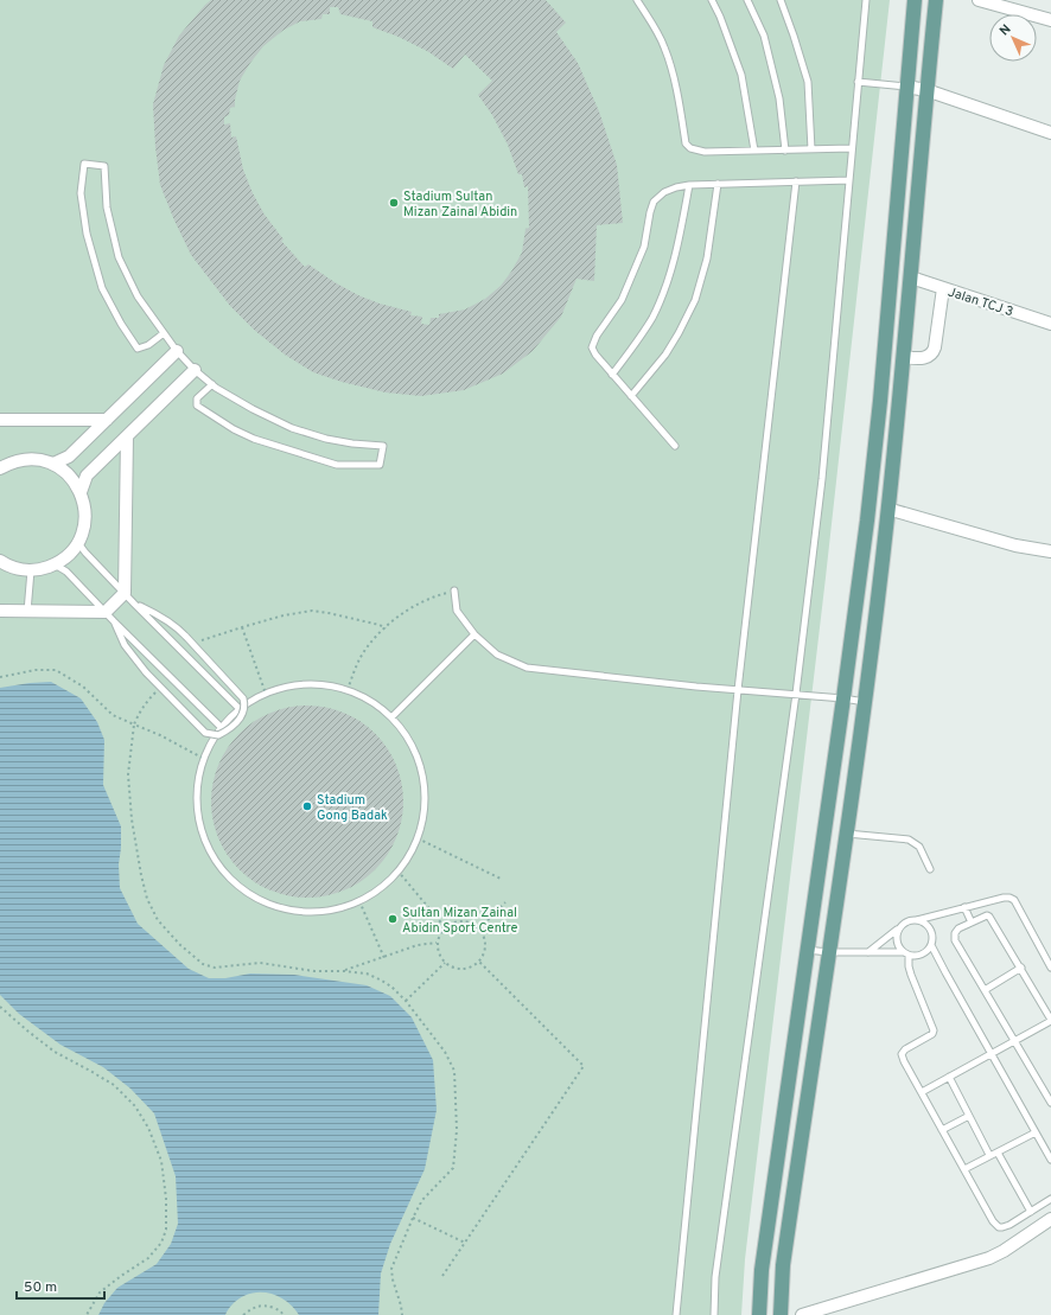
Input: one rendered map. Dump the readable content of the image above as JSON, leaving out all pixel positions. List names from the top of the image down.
{
  "streets": {
    "street": ["Jalan TCJ 3"]
  },
  "places": ["Stadium Sultan Mizan Zainal Abidin", "Stadium Gong Badak", "Sultan Mizan Zainal Abidin Sport Centre"],
  "scale_bar": "50 m",
  "north": "top left"
}
